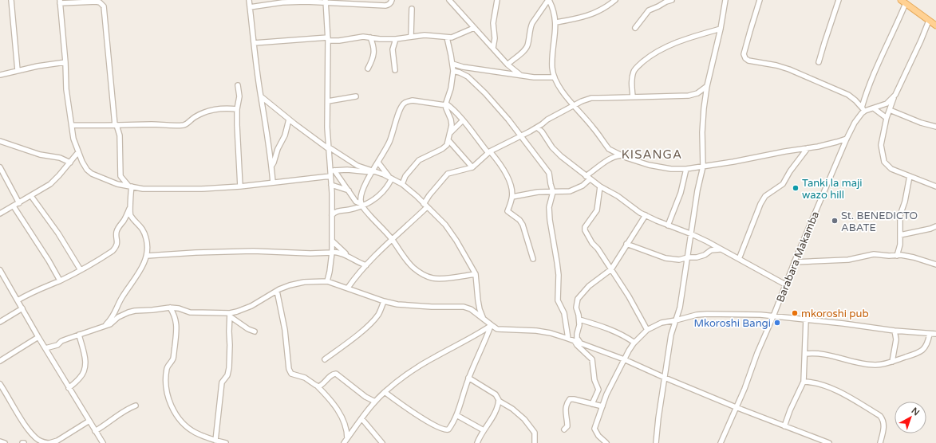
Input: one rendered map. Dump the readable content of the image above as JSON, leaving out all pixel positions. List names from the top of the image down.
{
  "streets": {
    "street": ["Barabara Makamba"]
  },
  "districts": ["KISANGA"],
  "places": [
    "Tanki la maji wazo hill",
    "St. BENEDICTO ABATE",
    "mkoroshi pub",
    "Mkoroshi Bangi"
  ],
  "north": "top right"
}
